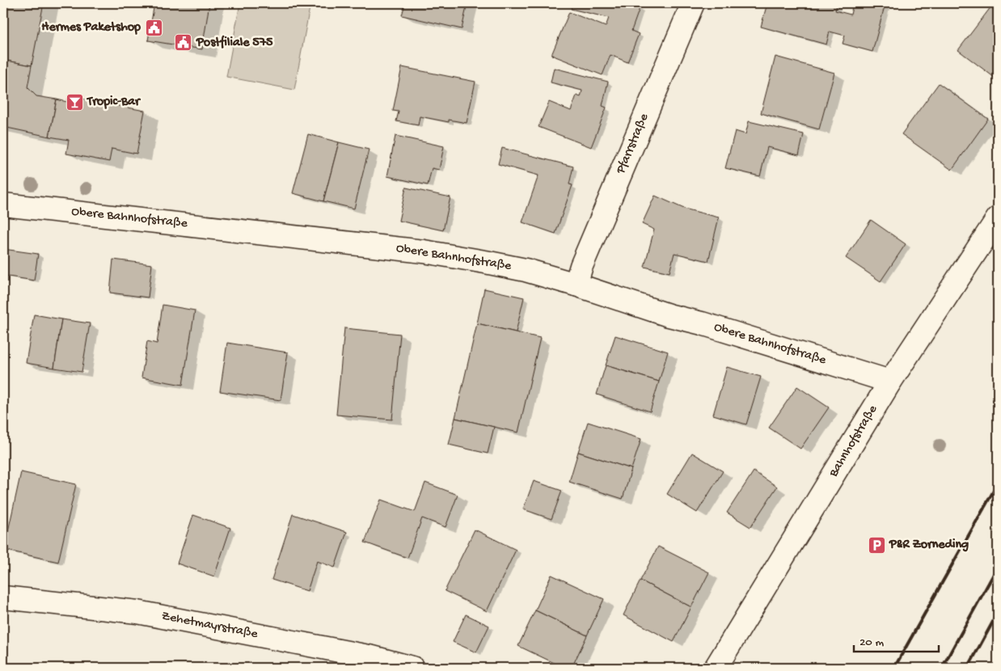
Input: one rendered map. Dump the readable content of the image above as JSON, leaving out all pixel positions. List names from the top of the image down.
{
  "streets": {
    "street": [
      "Pfarrstraße",
      "Obere Bahnhofstraße",
      "Bahnhofstraße",
      "Zehetmayrstraße"
    ]
  },
  "crossings": [
    ["Pfarrstraße", "Obere Bahnhofstraße"],
    ["Obere Bahnhofstraße", "Bahnhofstraße"]
  ],
  "places": {
    "public building": ["Hermes Paketshop", "Postfiliale 575"],
    "bar": ["Tropic-Bar"],
    "parking": ["P&R Zorneding"]
  },
  "scale_bar": "20 m"
}
